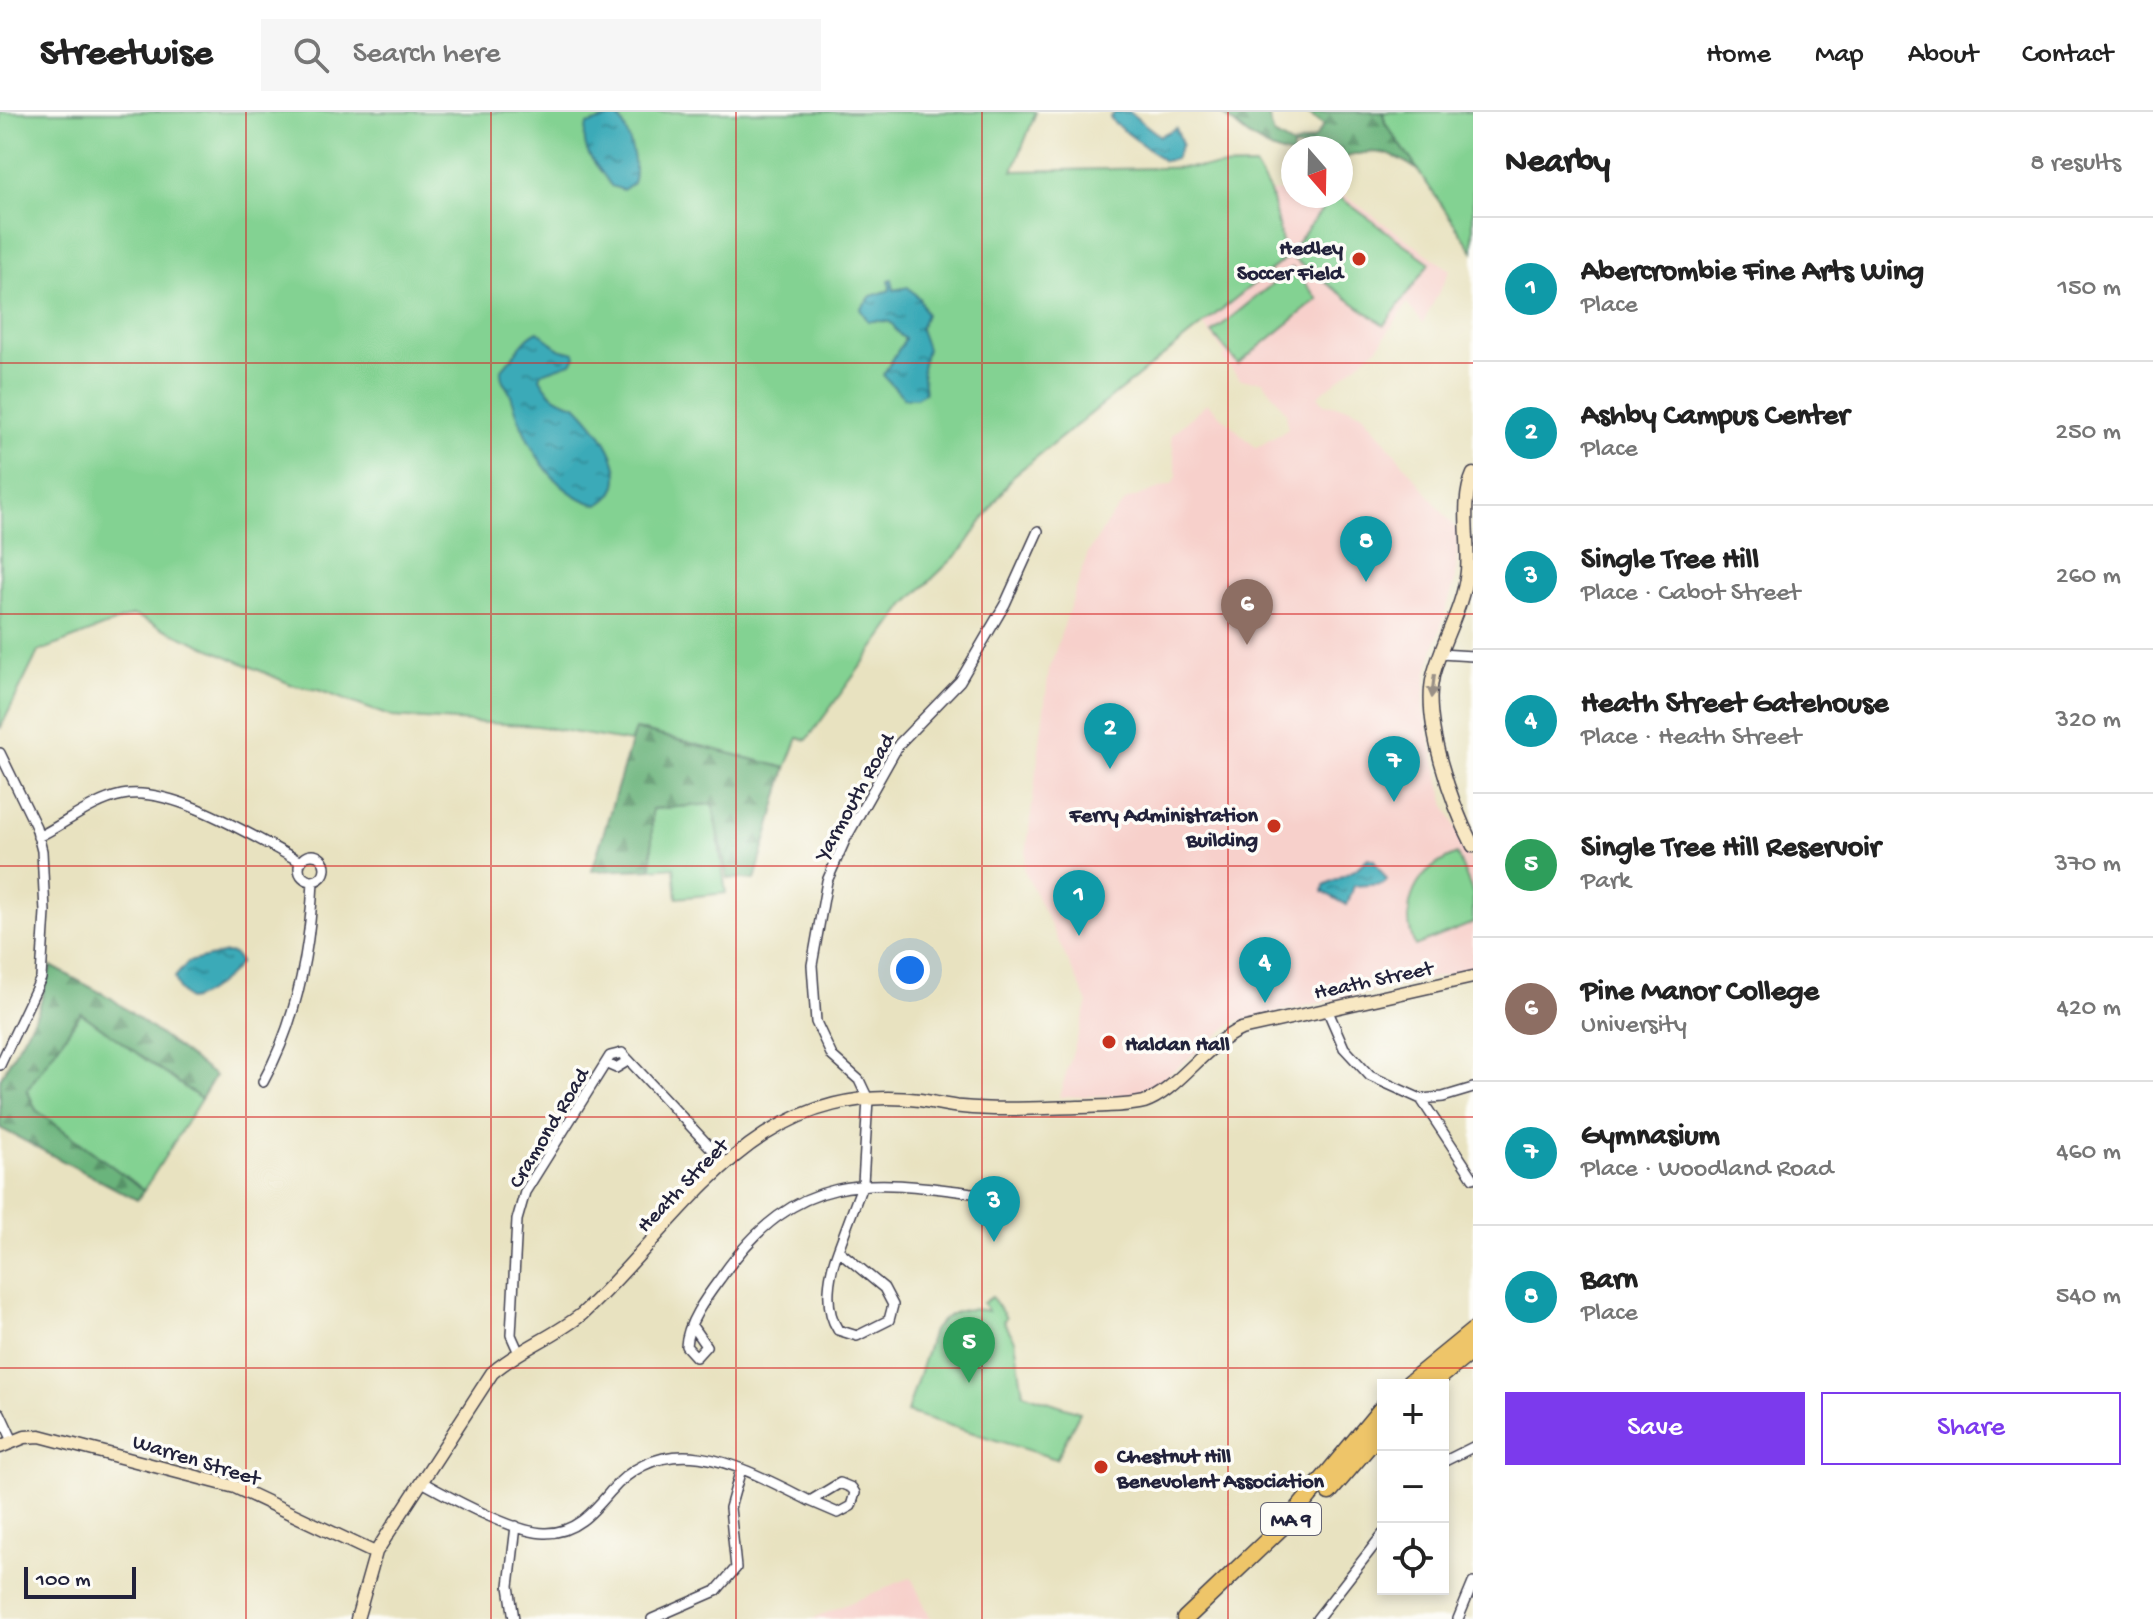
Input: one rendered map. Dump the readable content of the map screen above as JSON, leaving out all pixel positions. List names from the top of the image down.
{
  "streets": {
    "highway": ["MA 9"],
    "street": [
      "Yarmouth Road",
      "Heath Street",
      "Cramond Road",
      "Warren Street"
    ]
  },
  "crossings": [
    ["Yarmouth Road", "Heath Street"],
    ["Heath Street", "Cramond Road"],
    ["Heath Street", "Warren Street"]
  ],
  "places": [
    "Hedley Soccer Field",
    "Ferry Administration Building",
    "Haldan Hall",
    "Chestnut Hill Benevolent Association"
  ],
  "scale_bar": "100 m",
  "north": "bottom",
  "page": {
    "header": "Streetwise",
    "search": "Search here",
    "nav": [
      "Home",
      "Map",
      "About",
      "Contact"
    ],
    "heading": ["Nearby", "8 results"],
    "list": [
      {
        "mark": "1",
        "name": "Abercrombie Fine Arts Wing",
        "note": "Place",
        "value": "150 m"
      },
      {
        "mark": "2",
        "name": "Ashby Campus Center",
        "note": "Place",
        "value": "250 m"
      },
      {
        "mark": "3",
        "name": "Single Tree Hill",
        "note": "Place · Cabot Street",
        "value": "260 m"
      },
      {
        "mark": "4",
        "name": "Heath Street Gatehouse",
        "note": "Place · Heath Street",
        "value": "320 m"
      },
      {
        "mark": "5",
        "name": "Single Tree Hill Reservoir",
        "note": "Park",
        "value": "370 m"
      },
      {
        "mark": "6",
        "name": "Pine Manor College",
        "note": "University",
        "value": "420 m"
      },
      {
        "mark": "7",
        "name": "Gymnasium",
        "note": "Place · Woodland Road",
        "value": "460 m"
      },
      {
        "mark": "8",
        "name": "Barn",
        "note": "Place",
        "value": "540 m"
      }
    ],
    "pins": [
      "8",
      "6",
      "2",
      "7",
      "1",
      "4",
      "3",
      "5"
    ],
    "buttons": ["Save", "Share"],
    "map_buttons": ["+", "−"],
    "scale": "100 m"
  }
}
